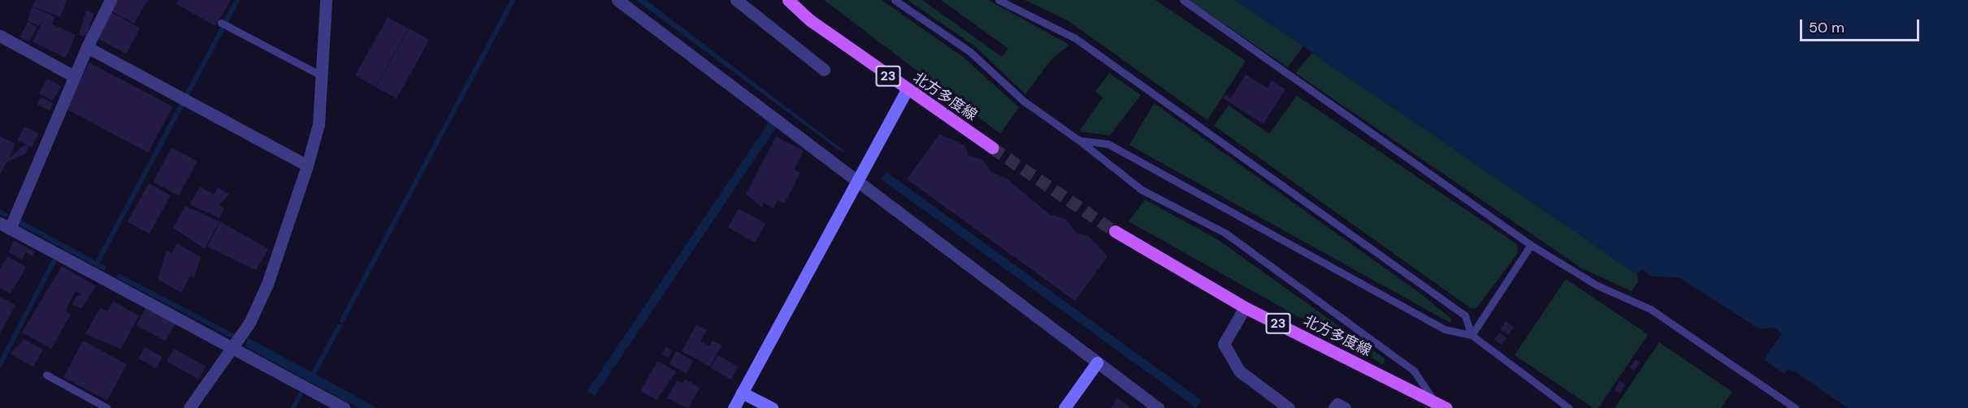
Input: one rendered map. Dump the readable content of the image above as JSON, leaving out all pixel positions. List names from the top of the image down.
{
  "streets": {
    "main road": ["23", "北方多度線"]
  },
  "scale_bar": "50 m"
}
